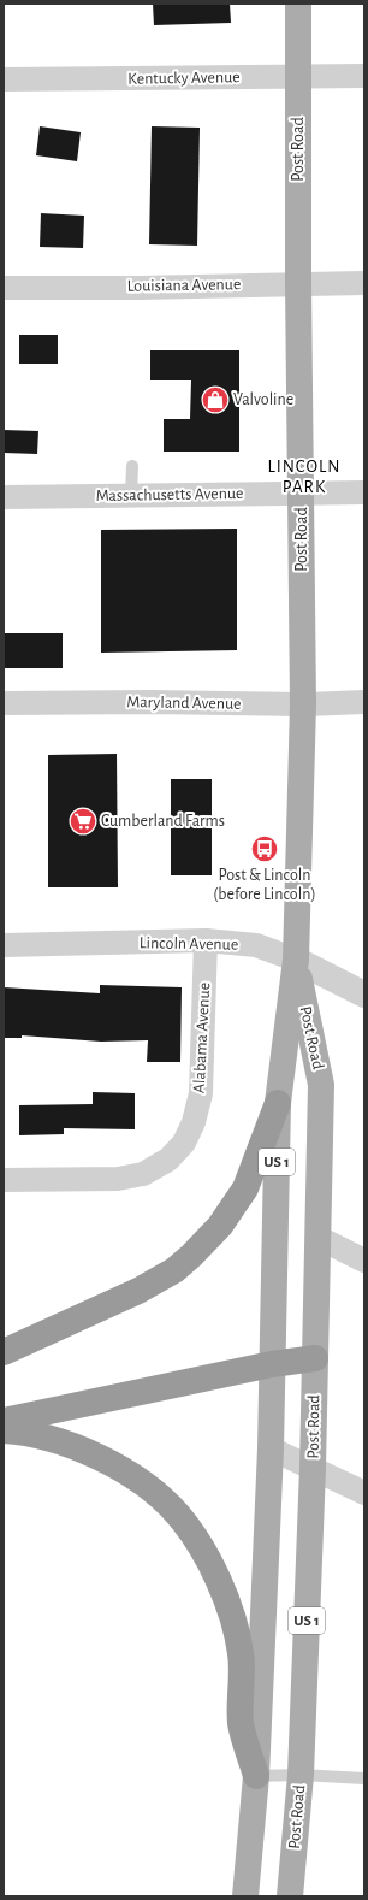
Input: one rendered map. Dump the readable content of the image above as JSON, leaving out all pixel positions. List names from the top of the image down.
{
  "streets": {
    "main road": ["Post Road", "US 1"],
    "street": [
      "Kentucky Avenue",
      "Louisiana Avenue",
      "Massachusetts Avenue",
      "Maryland Avenue",
      "Lincoln Avenue",
      "Alabama Avenue"
    ]
  },
  "crossings": [
    ["Kentucky Avenue", "Post Road"],
    ["Post Road", "Louisiana Avenue"],
    ["Post Road", "Massachusetts Avenue"],
    ["Post Road", "Maryland Avenue"],
    ["Post Road", "Lincoln Avenue"],
    ["Lincoln Avenue", "Alabama Avenue"]
  ],
  "districts": ["LINCOLN PARK"],
  "places": {
    "shop": ["Valvoline"],
    "supermarket": ["Cumberland Farms"],
    "bus stop": ["Post & Lincoln (before Lincoln)"]
  }
}
